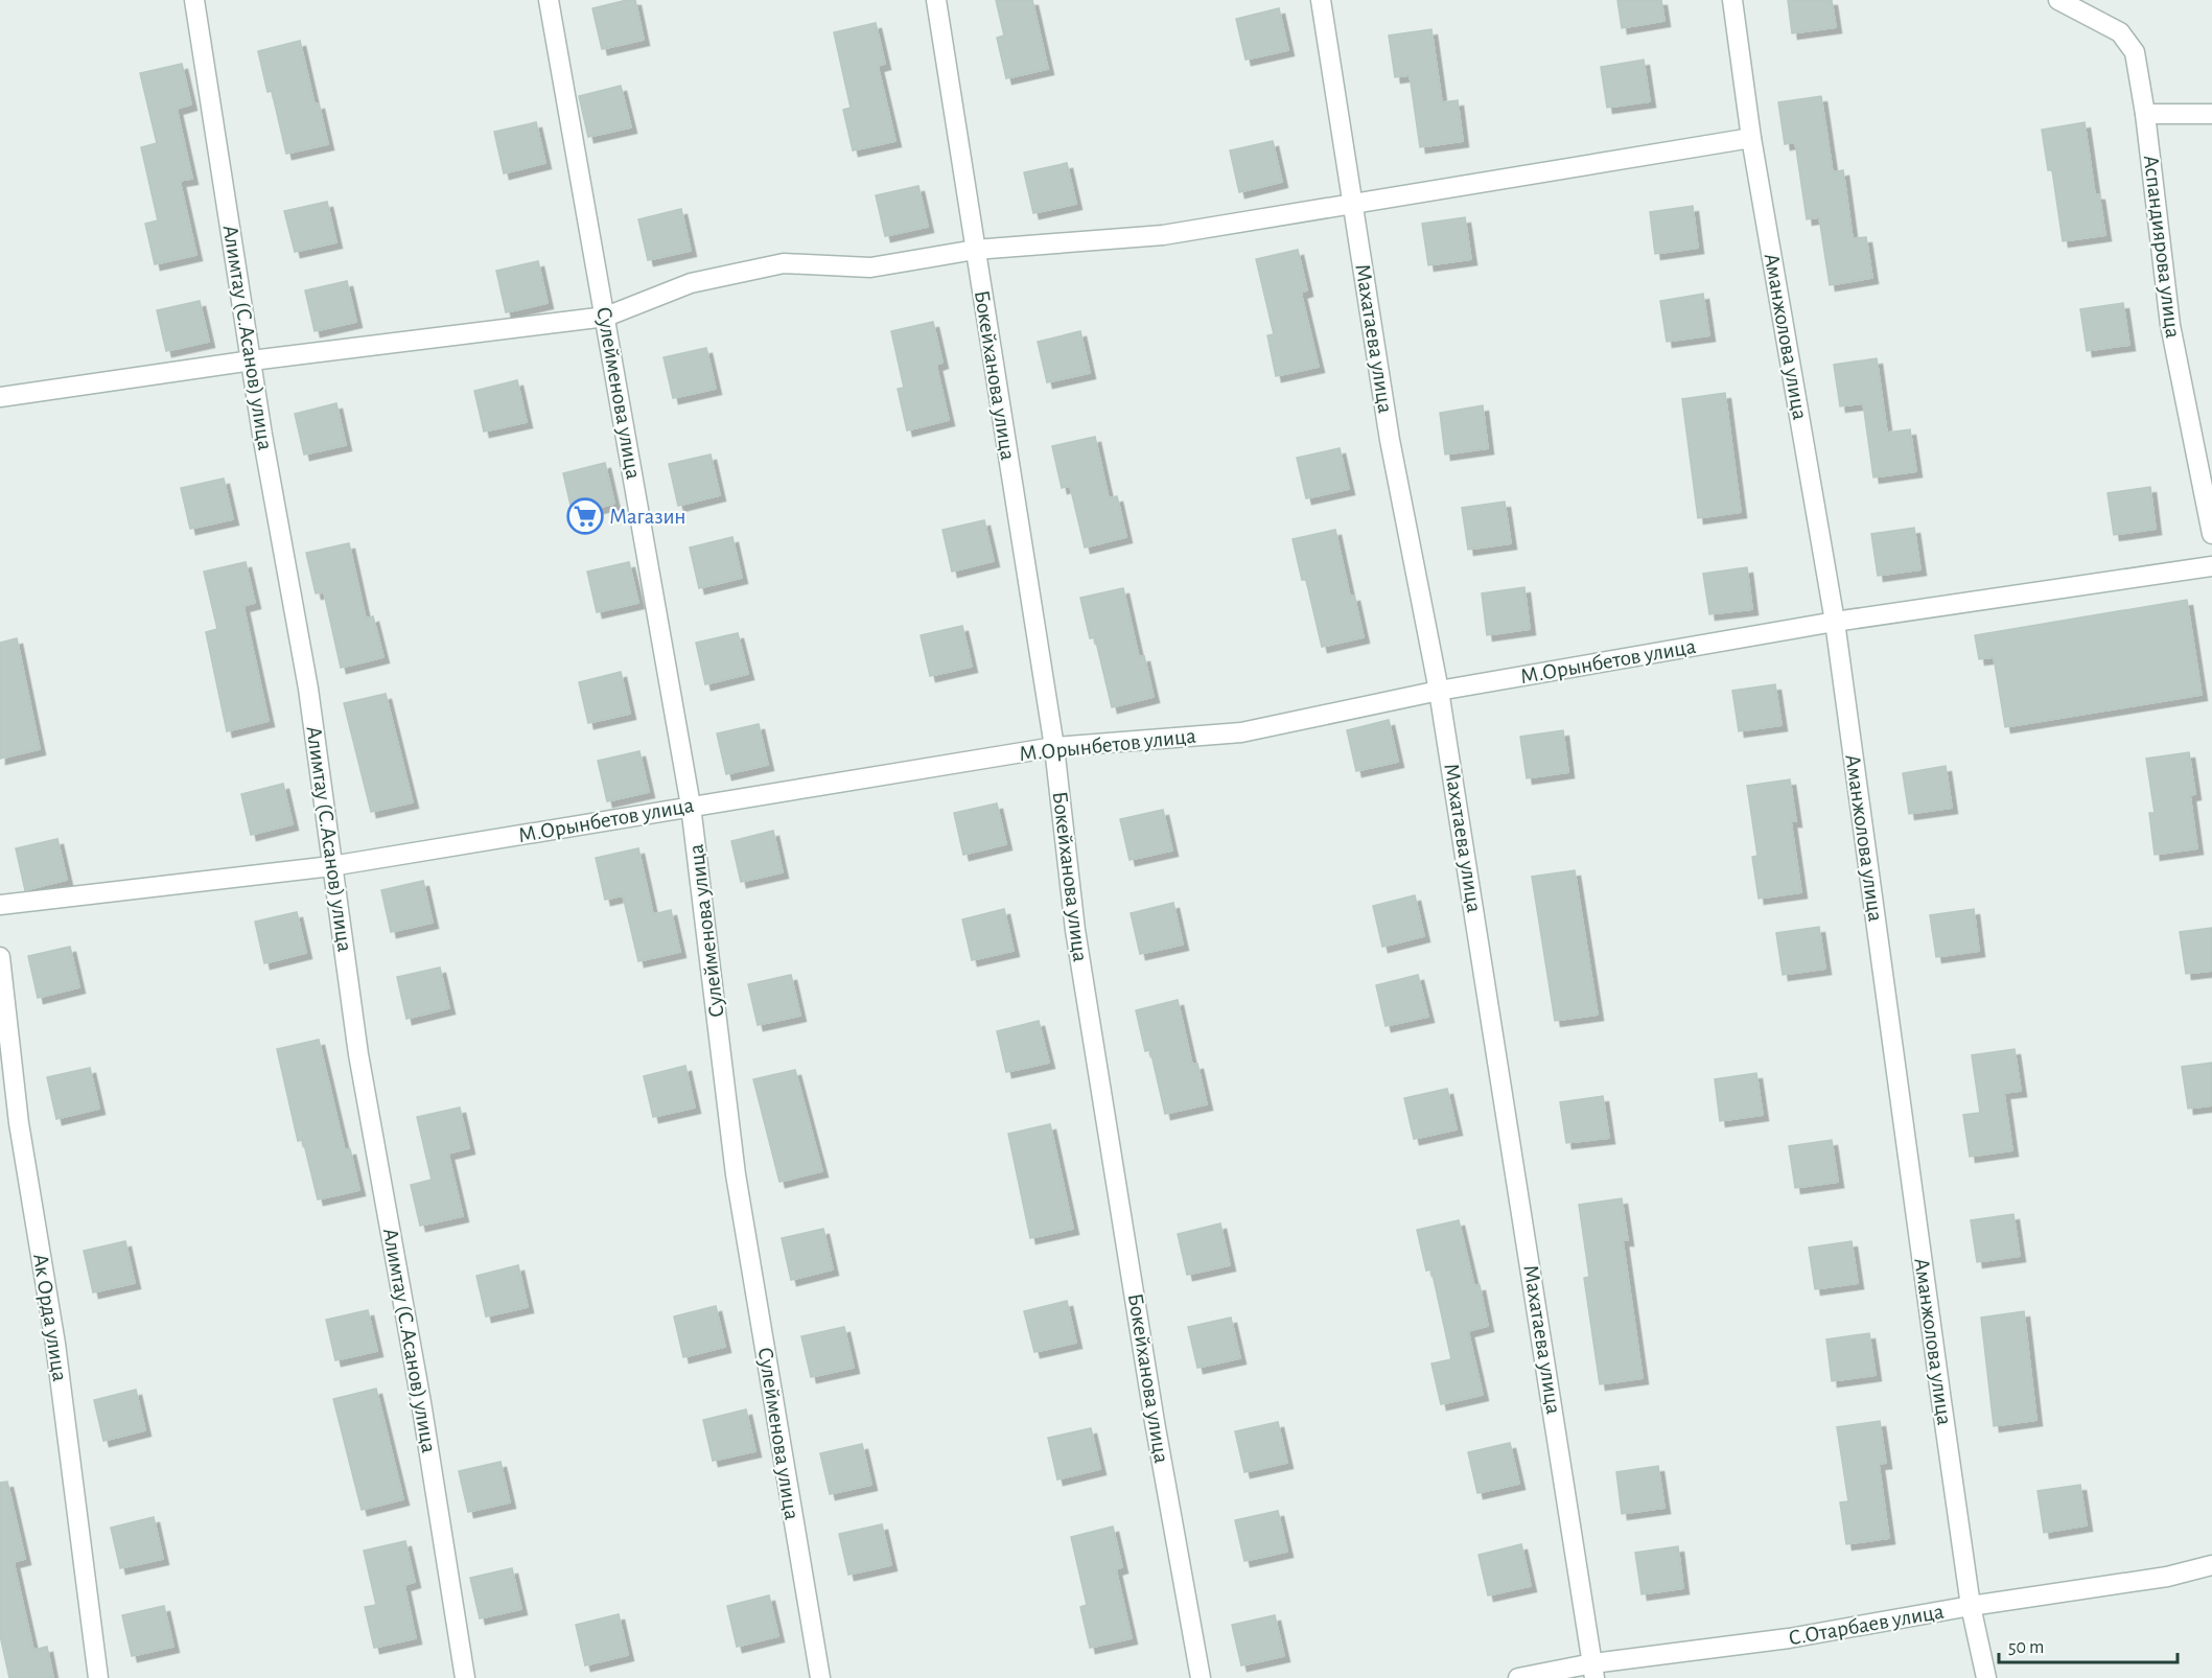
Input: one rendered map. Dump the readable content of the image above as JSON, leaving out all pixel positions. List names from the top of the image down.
{
  "streets": {
    "street": [
      "Аспандиярова улица",
      "Аманжолова улица",
      "Алимтау (С.Асанов) улица",
      "Махатаева улица",
      "Бокейханова улица",
      "Сулейменова улица",
      "М.Орынбетов улица",
      "Ак Орда улица",
      "С.Отарбаев улица"
    ]
  },
  "crossings": [
    ["Аманжолова улица", "М.Орынбетов улица"],
    ["Аманжолова улица", "С.Отарбаев улица"],
    ["Алимтау (С.Асанов) улица", "М.Орынбетов улица"],
    ["Махатаева улица", "М.Орынбетов улица"],
    ["Махатаева улица", "С.Отарбаев улица"],
    ["Бокейханова улица", "М.Орынбетов улица"],
    ["Сулейменова улица", "М.Орынбетов улица"]
  ],
  "places": {
    "supermarket": ["Магазин"]
  },
  "scale_bar": "50 m"
}
